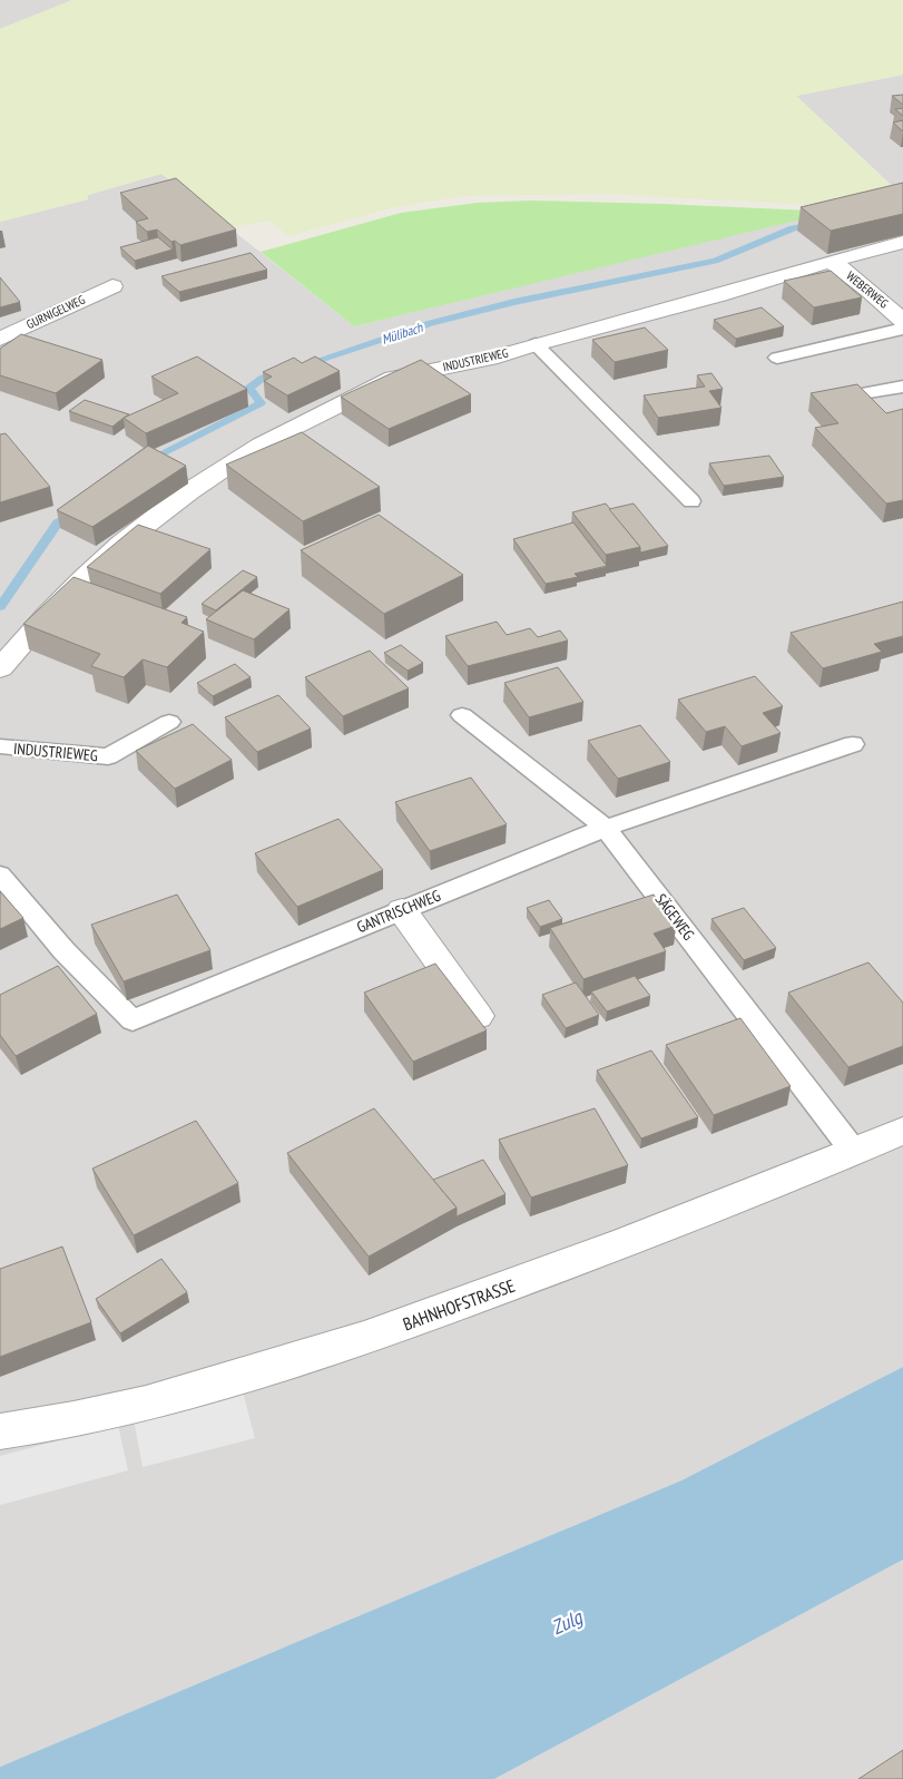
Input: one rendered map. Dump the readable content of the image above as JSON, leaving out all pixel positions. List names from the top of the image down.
{
  "streets": {
    "street": [
      "WEBERWEG",
      "GURNIGELWEG",
      "INDUSTRIEWEG",
      "BAHNHOFSTRASSE"
    ],
    "lane": ["GANTRISCHWEG", "SÄGEWEG"]
  },
  "crossings": [
    ["WEBERWEG", "INDUSTRIEWEG"],
    ["GANTRISCHWEG", "SÄGEWEG"],
    ["SÄGEWEG", "BAHNHOFSTRASSE"]
  ],
  "water": ["Mülibach", "Zulg"]
}
